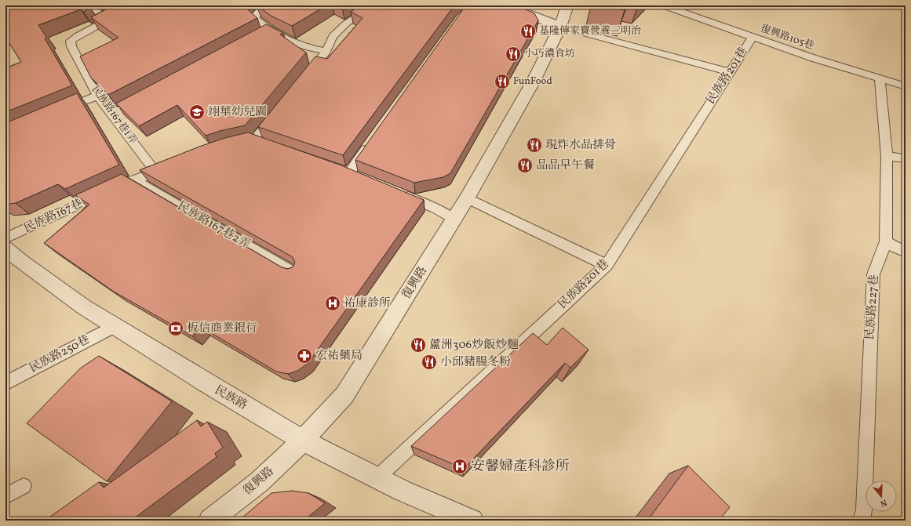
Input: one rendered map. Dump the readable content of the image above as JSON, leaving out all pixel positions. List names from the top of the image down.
{
  "streets": {
    "street": ["復興路", "民族路"],
    "lane": [
      "復興路105巷",
      "民族路201巷",
      "民族路167巷1弄",
      "民族路167巷",
      "民族路167巷2弄",
      "民族路227巷",
      "民族路250巷"
    ]
  },
  "crossings": [
    ["復興路105巷", "民族路201巷"],
    ["復興路105巷", "民族路227巷"],
    ["民族路201巷", "民族路"],
    ["民族路167巷1弄", "民族路167巷"],
    ["民族路167巷", "民族路167巷2弄"],
    ["復興路", "民族路"],
    ["民族路250巷", "民族路"]
  ],
  "places": {
    "restaurant": [
      "基隆傳家寶營養三明治",
      "小巧濃食坊",
      "FunFood",
      "現炸水晶排骨",
      "品品早午餐",
      "蘆洲306炒飯炒麵",
      "小邱豬腸冬粉"
    ],
    "school or university": ["翊華幼兒園"],
    "hospital": ["祐康診所", "安馨婦產科診所"],
    "bank": ["板信商業銀行"],
    "pharmacy": ["宏祐藥局"]
  },
  "north": "bottom"
}
